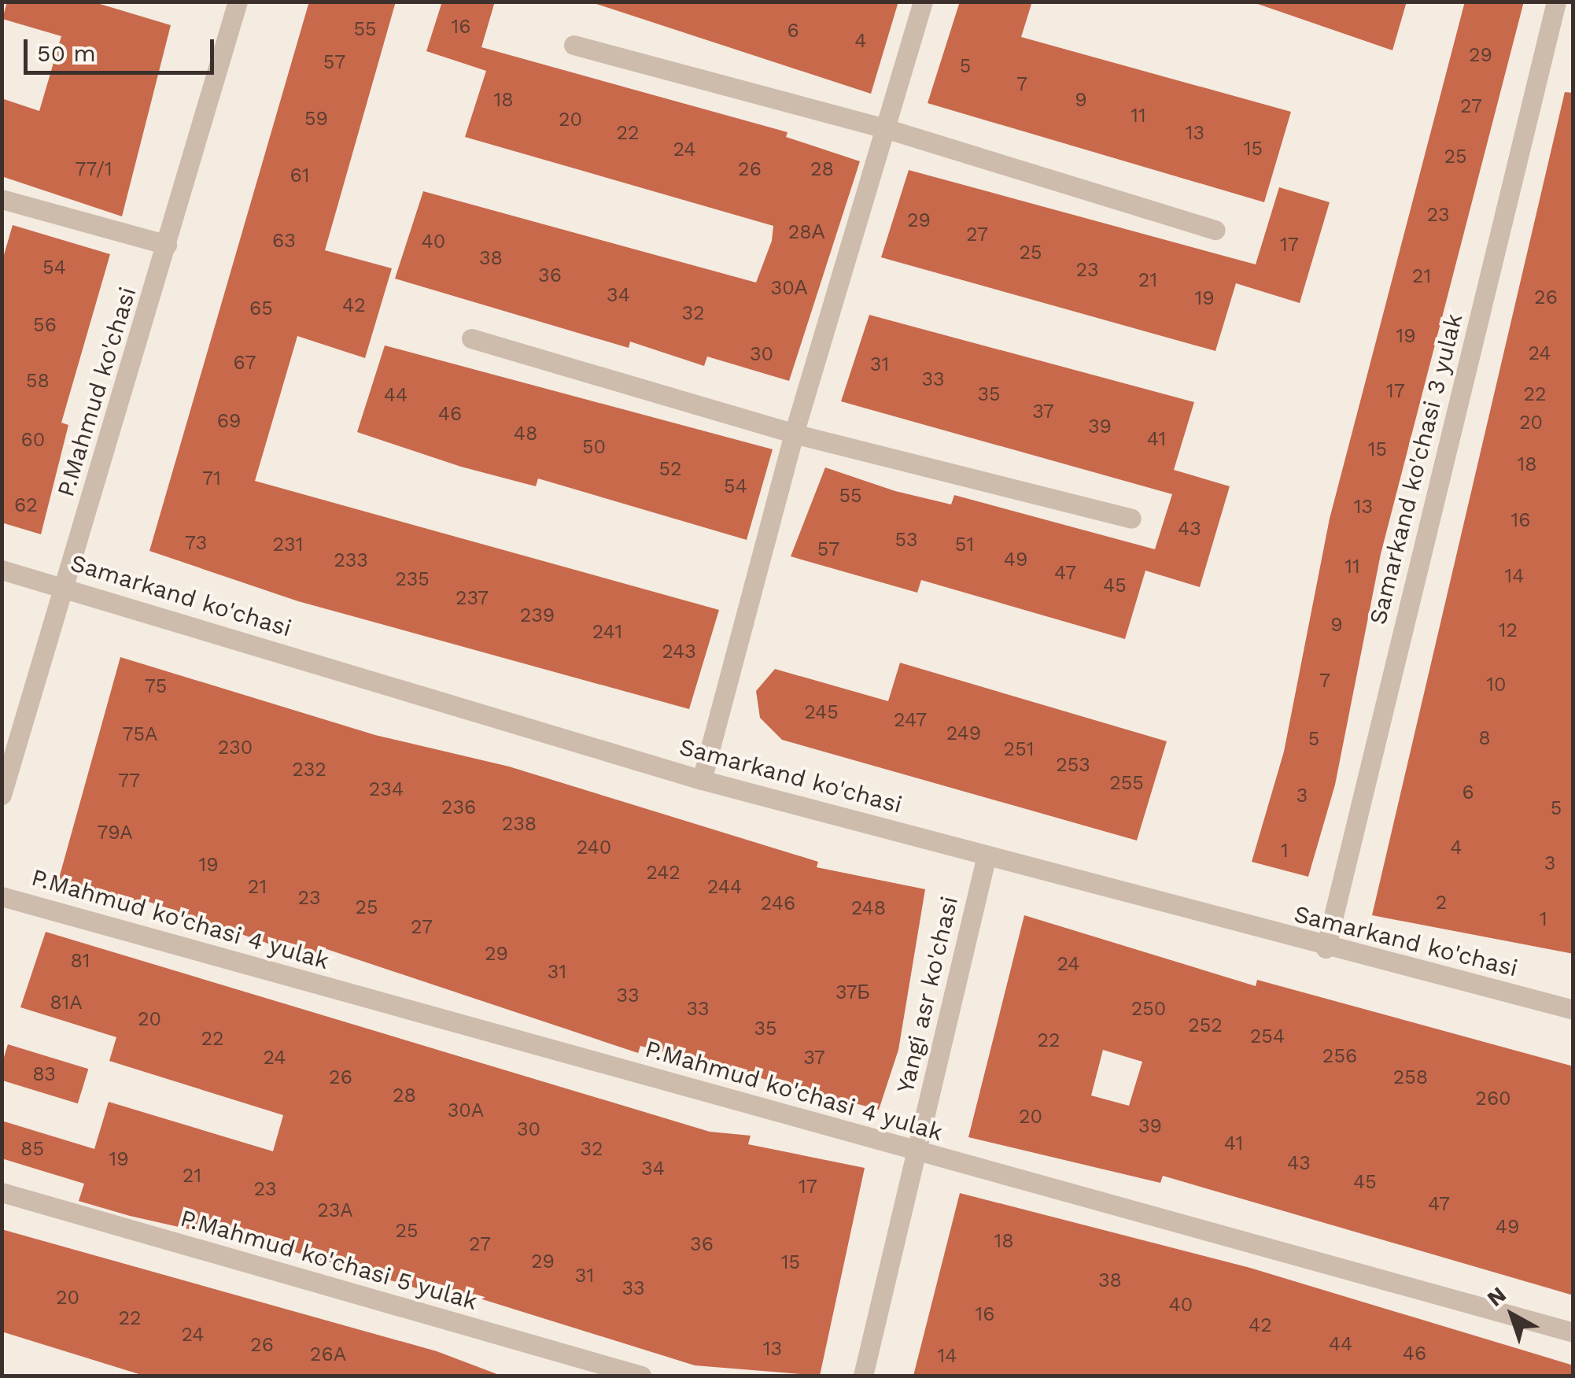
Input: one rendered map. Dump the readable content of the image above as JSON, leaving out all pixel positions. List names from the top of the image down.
{
  "streets": {
    "street": [
      "P.Mahmud ko'chasi",
      "Samarkand ko'chasi 3 yulak",
      "Samarkand ko'chasi",
      "P.Mahmud ko'chasi 4 yulak",
      "Yangi asr ko'chasi",
      "P.Mahmud ko'chasi 5 yulak"
    ]
  },
  "crossings": [
    ["P.Mahmud ko'chasi", "Samarkand ko'chasi"],
    ["Samarkand ko'chasi 3 yulak", "Samarkand ko'chasi"],
    ["Samarkand ko'chasi", "Yangi asr ko'chasi"],
    ["P.Mahmud ko'chasi 4 yulak", "Yangi asr ko'chasi"]
  ],
  "house_numbers": [
    "16",
    "55",
    "6",
    "4",
    "29",
    "57",
    "5",
    "7",
    "18",
    "9",
    "27",
    "11",
    "59",
    "20",
    "22",
    "13",
    "15",
    "24",
    "25",
    "77/1",
    "26",
    "28",
    "61",
    "23",
    "29",
    "28А",
    "27",
    "63",
    "40",
    "17",
    "25",
    "38",
    "54",
    "23",
    "36",
    "21",
    "21",
    "30А",
    "34",
    "26",
    "19",
    "42",
    "65",
    "32",
    "56",
    "19",
    "24",
    "30",
    "67",
    "31",
    "33",
    "58",
    "17",
    "35",
    "22",
    "44",
    "37",
    "46",
    "69",
    "20",
    "39",
    "48",
    "41",
    "60",
    "50",
    "15",
    "18",
    "52",
    "71",
    "54",
    "55",
    "62",
    "13",
    "16",
    "43",
    "53",
    "73",
    "231",
    "51",
    "57",
    "49",
    "233",
    "11",
    "47",
    "14",
    "235",
    "45",
    "237",
    "239",
    "9",
    "12",
    "241",
    "243",
    "7",
    "10",
    "75",
    "245",
    "247",
    "249",
    "75A",
    "8",
    "5",
    "230",
    "251",
    "253",
    "232",
    "77",
    "255",
    "234",
    "6",
    "3",
    "236",
    "5",
    "238",
    "79A",
    "240",
    "4",
    "1",
    "3",
    "19",
    "242",
    "21",
    "244",
    "23",
    "2",
    "246",
    "25",
    "248",
    "1",
    "27",
    "29",
    "81",
    "24",
    "31",
    "37Б",
    "33",
    "81A",
    "33",
    "250",
    "20",
    "252",
    "35",
    "254",
    "22",
    "22",
    "256",
    "24",
    "37",
    "83",
    "26",
    "258",
    "28",
    "260",
    "30A",
    "20",
    "39",
    "30",
    "41",
    "85",
    "32",
    "19",
    "43",
    "34",
    "21",
    "45",
    "17",
    "23",
    "47",
    "23A",
    "49",
    "25",
    "18",
    "27",
    "36",
    "29",
    "15",
    "31",
    "38",
    "33",
    "20",
    "40",
    "16",
    "22",
    "42",
    "24",
    "44",
    "26",
    "13",
    "46",
    "26A",
    "14"
  ],
  "scale_bar": "50 m",
  "north": "top left"
}
